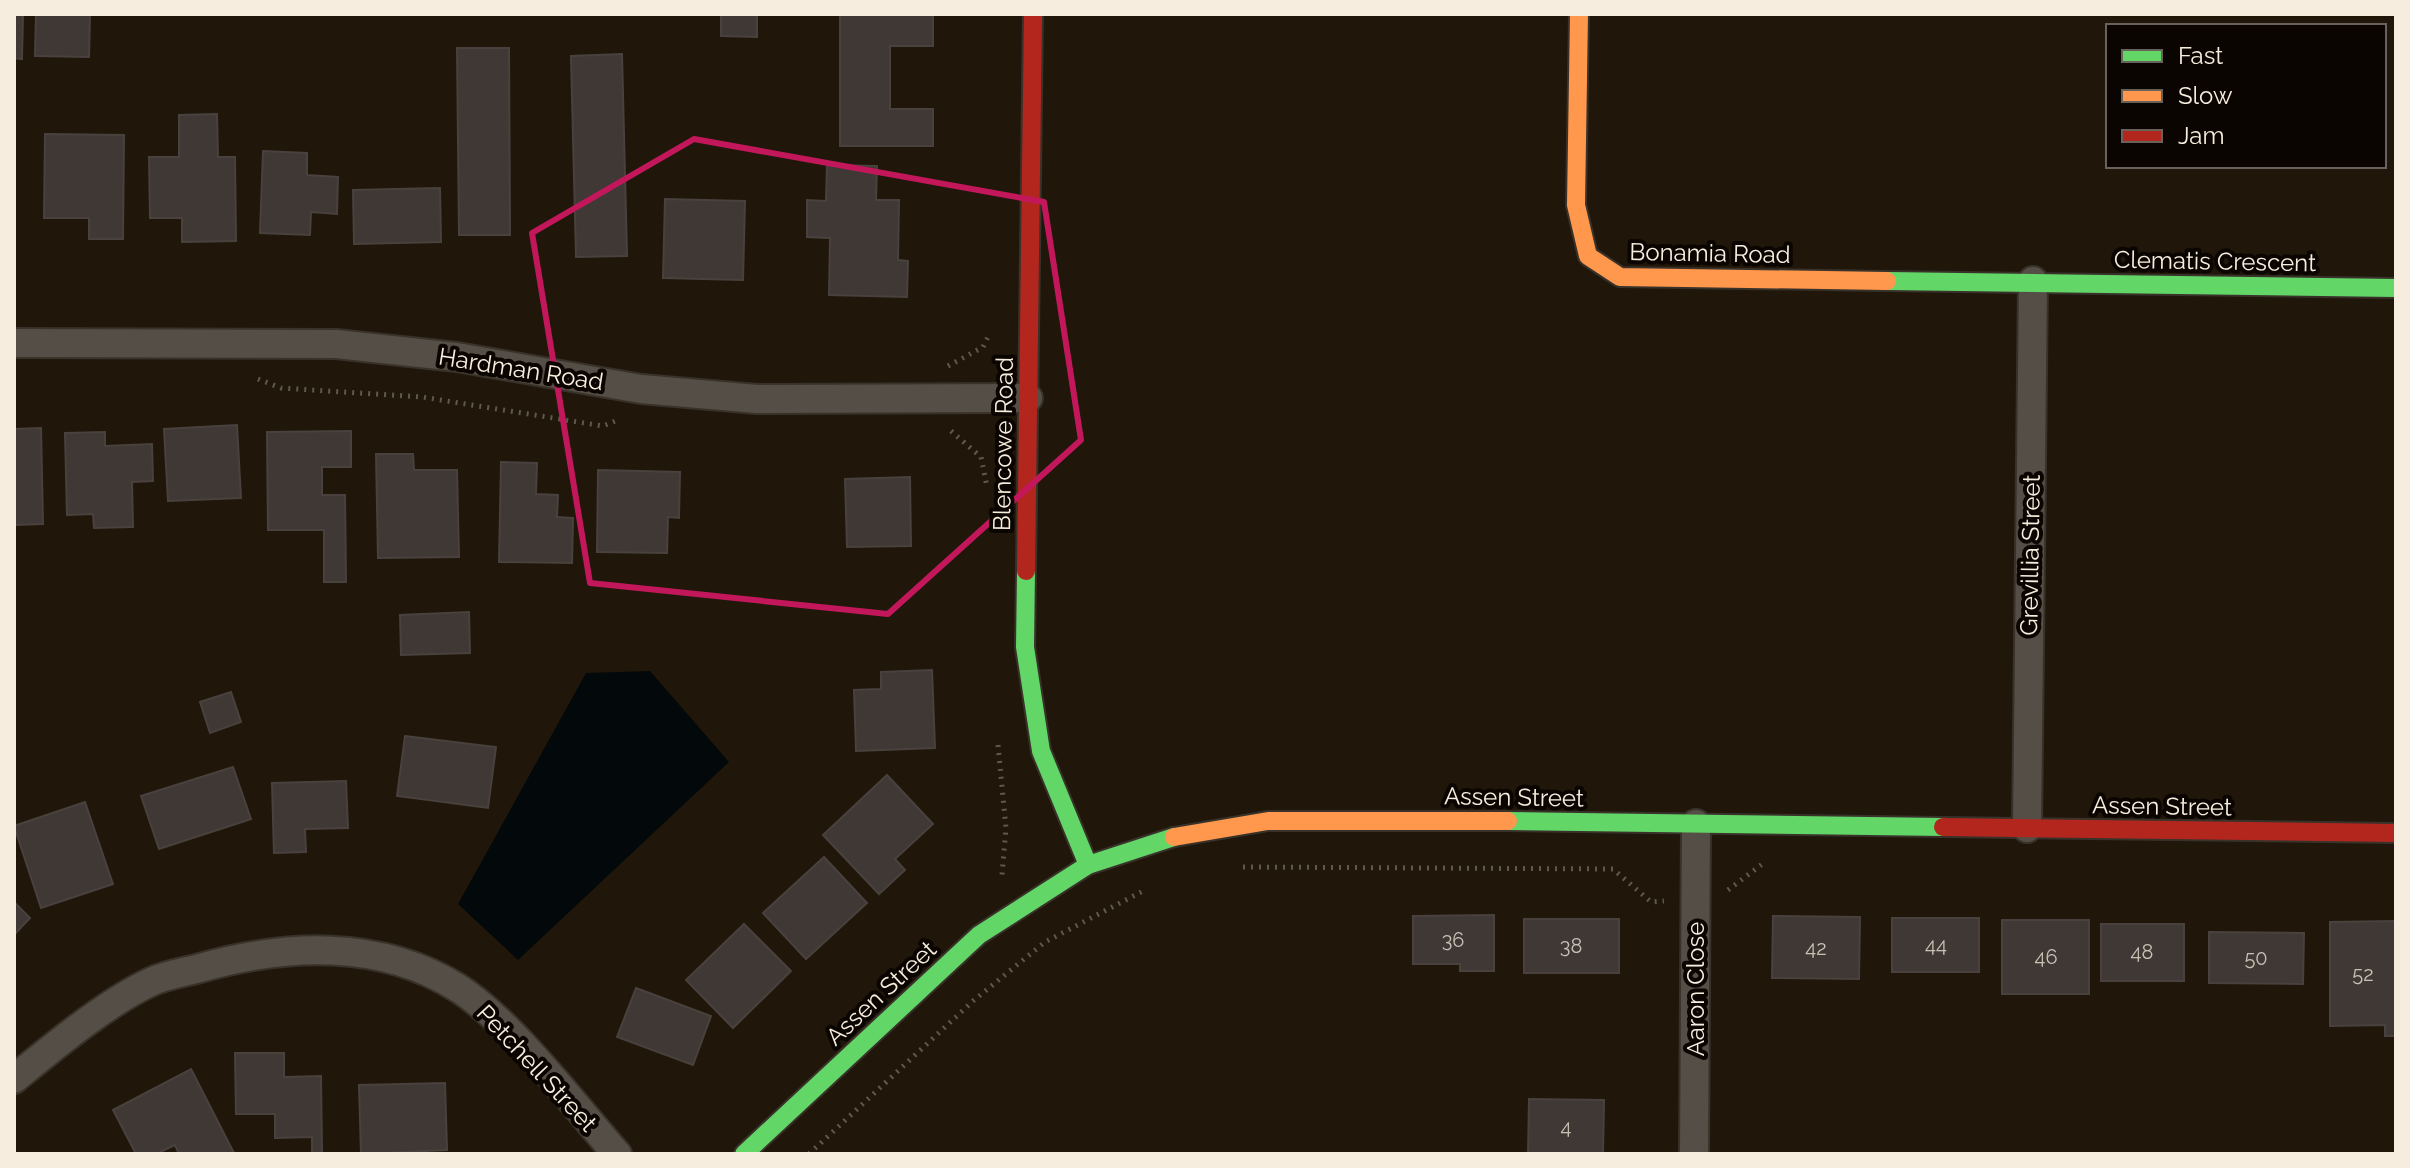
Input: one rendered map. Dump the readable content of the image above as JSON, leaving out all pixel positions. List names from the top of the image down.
{
  "streets": {
    "street": [
      "Bonamia Road",
      "Clematis Crescent",
      "Hardman Road",
      "Blencowe Road",
      "Grevillia Street",
      "Assen Street",
      "Aaron Close",
      "Petchell Street"
    ]
  },
  "crossings": [
    ["Bonamia Road", "Clematis Crescent"],
    ["Bonamia Road", "Grevillia Street"],
    ["Clematis Crescent", "Grevillia Street"],
    ["Hardman Road", "Blencowe Road"],
    ["Blencowe Road", "Assen Street"],
    ["Grevillia Street", "Assen Street"],
    ["Assen Street", "Aaron Close"]
  ],
  "house_numbers": [
    "36",
    "44",
    "38",
    "42",
    "48",
    "46",
    "50",
    "52",
    "4"
  ],
  "legend": ["Fast", "Slow", "Jam"]
}
